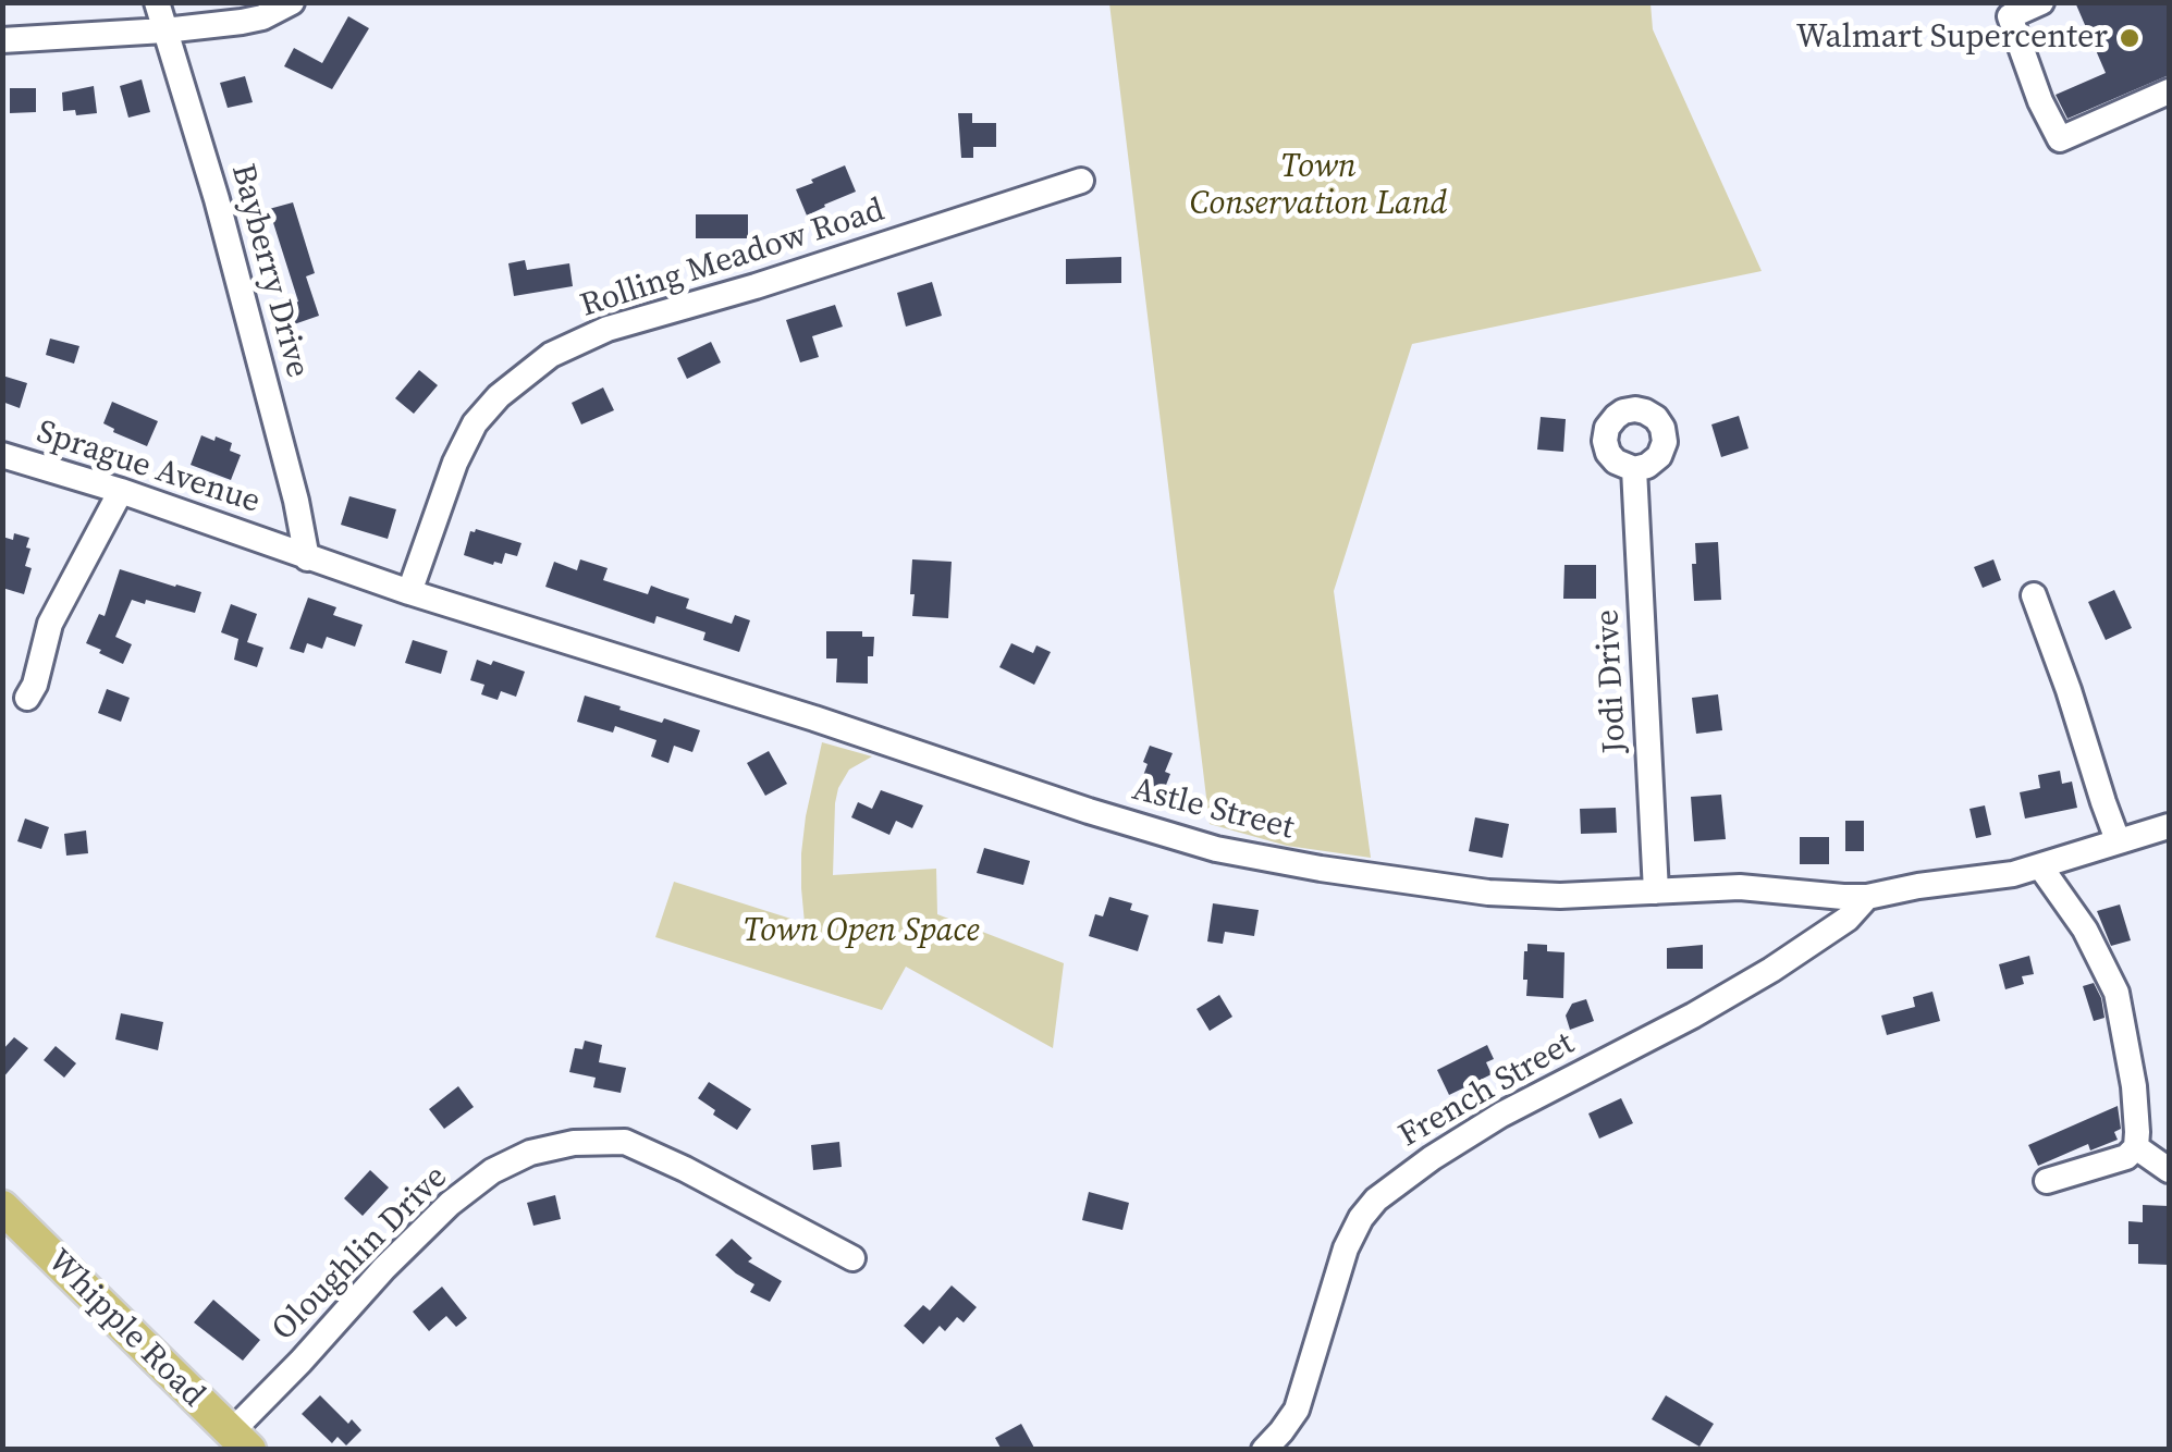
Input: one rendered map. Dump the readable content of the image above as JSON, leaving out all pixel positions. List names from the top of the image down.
{
  "streets": {
    "main road": ["Whipple Road"],
    "street": [
      "Rolling Meadow Road",
      "Bayberry Drive",
      "Sprague Avenue",
      "Jodi Drive",
      "Astle Street",
      "French Street",
      "Oloughlin Drive"
    ]
  },
  "crossings": [
    ["Rolling Meadow Road", "Astle Street"],
    ["Bayberry Drive", "Astle Street"],
    ["Sprague Avenue", "Astle Street"],
    ["Jodi Drive", "Astle Street"],
    ["Astle Street", "French Street"],
    ["Oloughlin Drive", "Whipple Road"]
  ],
  "parks": ["Town Conservation Land", "Town Open Space"],
  "places": ["Walmart Supercenter"]
}
